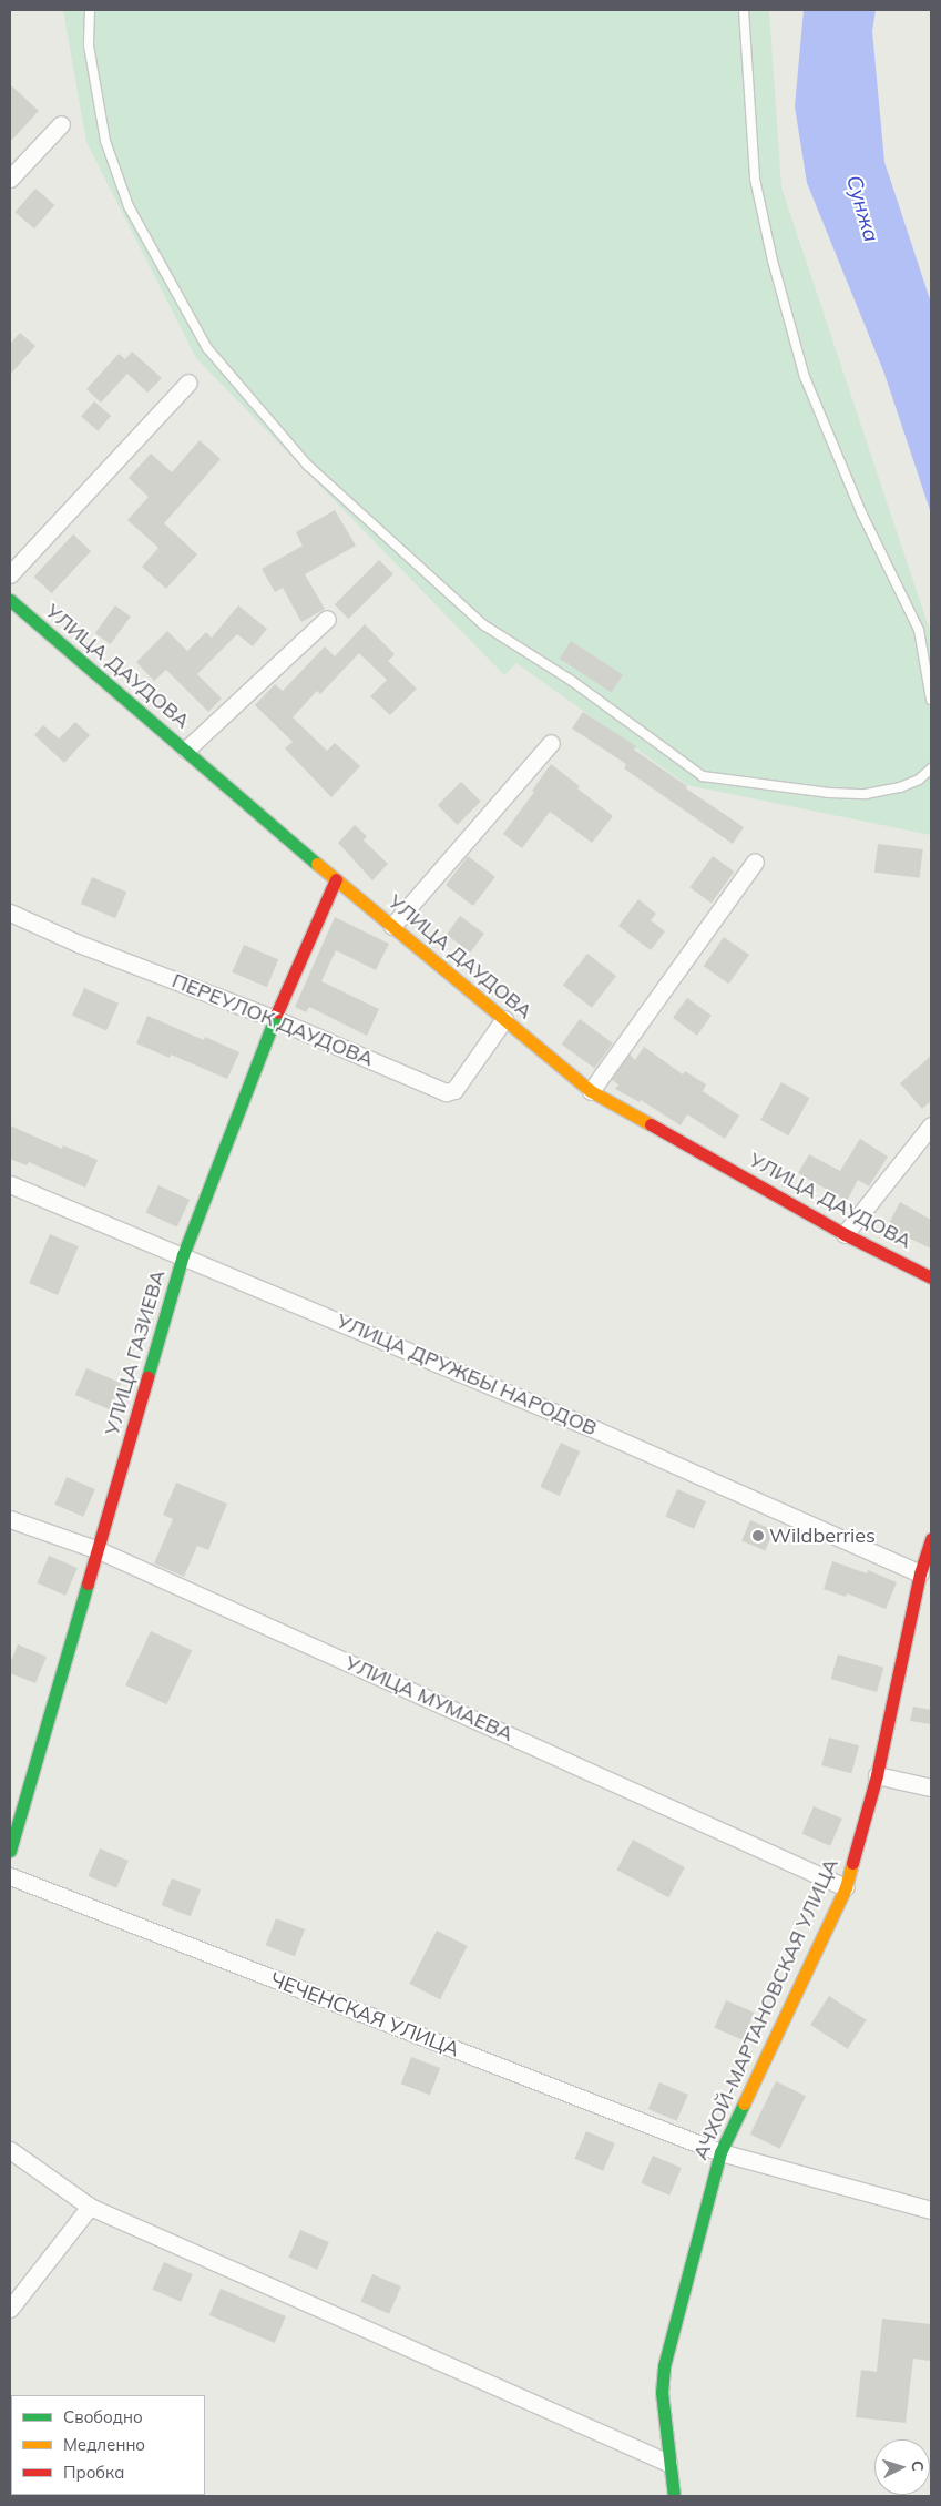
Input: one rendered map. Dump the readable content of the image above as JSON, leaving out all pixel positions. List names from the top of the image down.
{
  "streets": {
    "street": [
      "УЛИЦА ДАУДОВА",
      "ПЕРЕУЛОК ДАУДОВА",
      "УЛИЦА ГАЗИЕВА",
      "УЛИЦА ДРУЖБЫ НАРОДОВ",
      "УЛИЦА МУМАЕВА",
      "АЧХОЙ-МАРТАНОВСКАЯ УЛИЦА",
      "ЧЕЧЕНСКАЯ УЛИЦА"
    ]
  },
  "crossings": [
    ["УЛИЦА ДАУДОВА", "ПЕРЕУЛОК ДАУДОВА"],
    ["УЛИЦА ДАУДОВА", "УЛИЦА ГАЗИЕВА"],
    ["ПЕРЕУЛОК ДАУДОВА", "УЛИЦА ГАЗИЕВА"],
    ["УЛИЦА ГАЗИЕВА", "УЛИЦА ДРУЖБЫ НАРОДОВ"],
    ["УЛИЦА ГАЗИЕВА", "УЛИЦА МУМАЕВА"],
    ["УЛИЦА ДРУЖБЫ НАРОДОВ", "АЧХОЙ-МАРТАНОВСКАЯ УЛИЦА"],
    ["УЛИЦА МУМАЕВА", "АЧХОЙ-МАРТАНОВСКАЯ УЛИЦА"],
    ["АЧХОЙ-МАРТАНОВСКАЯ УЛИЦА", "ЧЕЧЕНСКАЯ УЛИЦА"]
  ],
  "water": ["Сунжа"],
  "places": ["Wildberries"],
  "legend": ["Свободно", "Медленно", "Пробка"],
  "north": "right"
}
